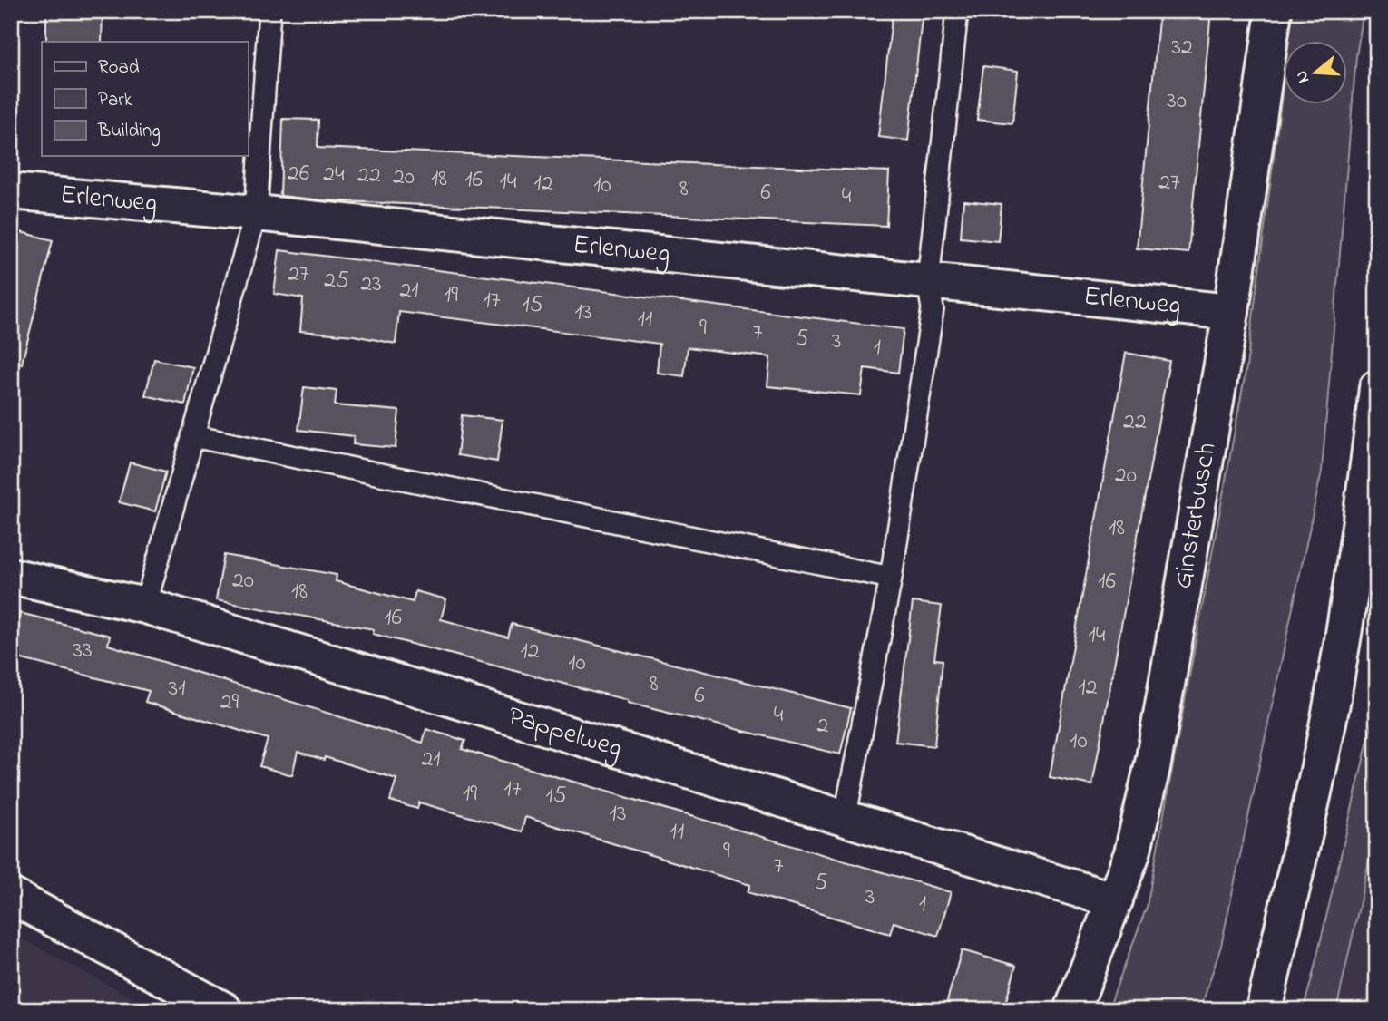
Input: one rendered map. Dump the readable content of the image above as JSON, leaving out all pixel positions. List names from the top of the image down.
{
  "streets": {
    "main road": ["Erlenweg", "Ginsterbusch", "Pappelweg"]
  },
  "crossings": [
    ["Erlenweg", "Ginsterbusch"],
    ["Ginsterbusch", "Pappelweg"]
  ],
  "house_numbers": [
    "32",
    "30",
    "26",
    "24",
    "22",
    "20",
    "18",
    "16",
    "14",
    "27",
    "12",
    "10",
    "8",
    "6",
    "4",
    "27",
    "25",
    "23",
    "21",
    "19",
    "17",
    "15",
    "13",
    "11",
    "9",
    "7",
    "5",
    "3",
    "1",
    "22",
    "20",
    "18",
    "20",
    "16",
    "18",
    "16",
    "14",
    "33",
    "12",
    "10",
    "8",
    "12",
    "31",
    "6",
    "29",
    "4",
    "2",
    "10",
    "21",
    "17",
    "19",
    "15",
    "13",
    "11",
    "9",
    "7",
    "5",
    "3",
    "1"
  ],
  "legend": ["Road", "Park", "Building"],
  "north": "left"
}
